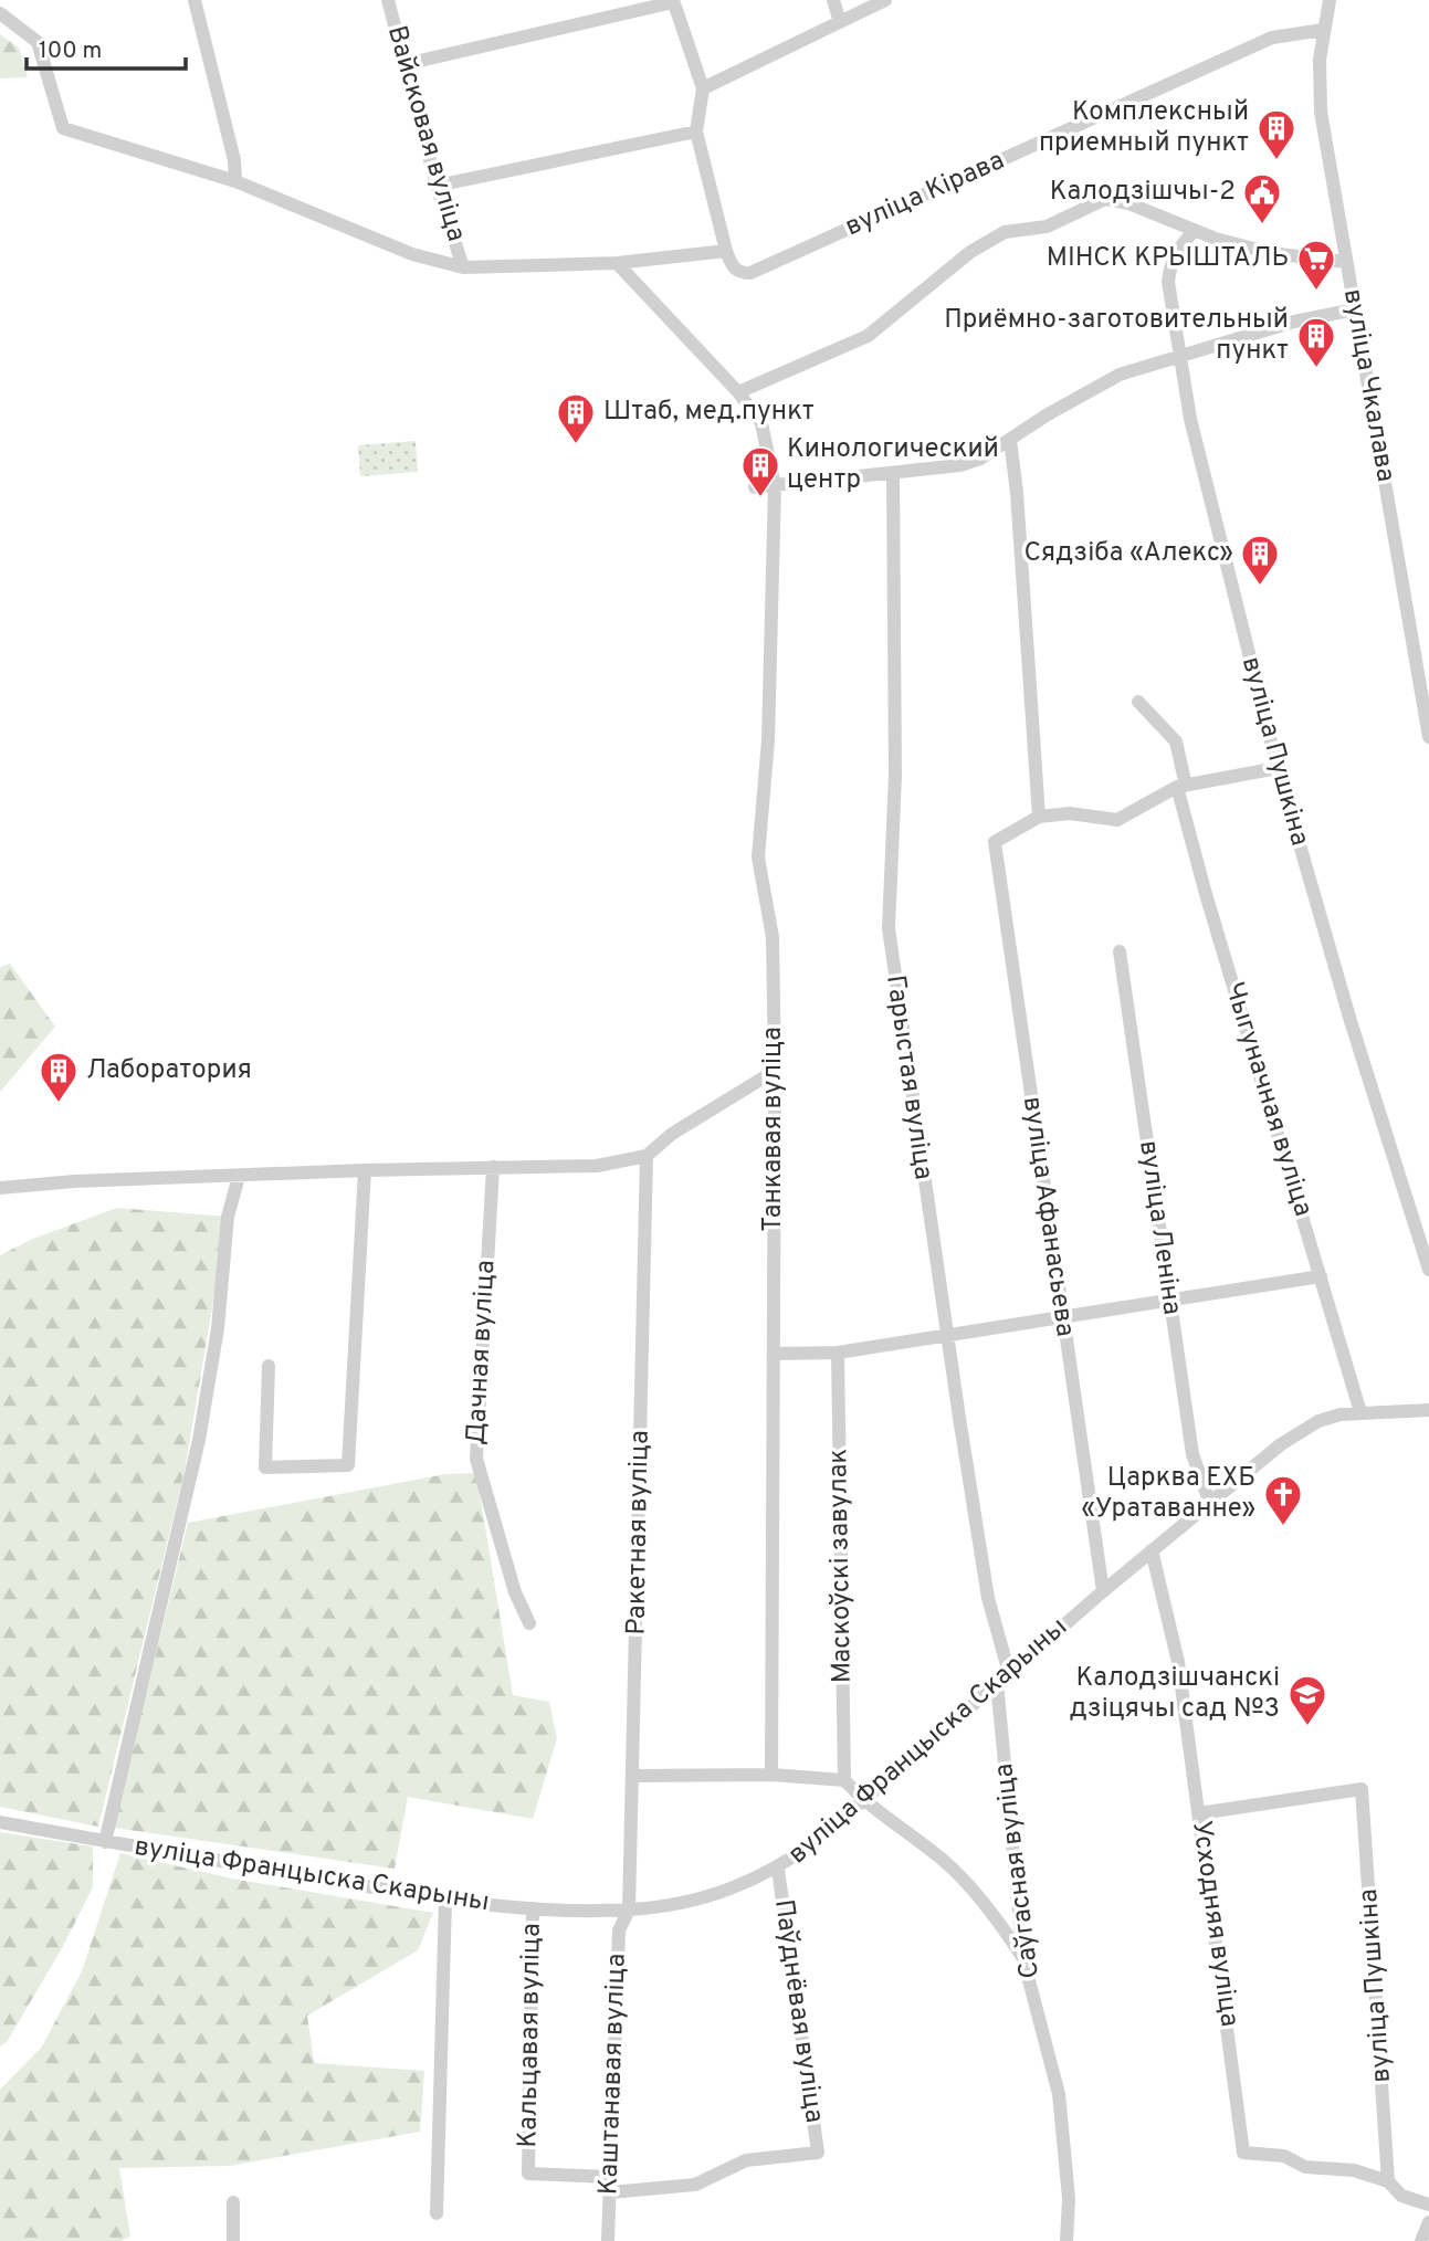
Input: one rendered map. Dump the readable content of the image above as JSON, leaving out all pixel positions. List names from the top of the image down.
{
  "streets": {
    "street": [
      "Вайсковая вуліца",
      "вуліца Кірава",
      "вуліца Чкалава",
      "вуліца Пушкіна",
      "Гарыстая вуліца",
      "Чыгуначная вуліца",
      "Танкавая вуліца",
      "вуліца Афанасьева",
      "вуліца Леніна",
      "Дачная вуліца",
      "Ракетная вуліца",
      "Маскоўскі завулак",
      "вуліца Францыска Скарыны",
      "Саўгасная вуліца",
      "Усходняя вуліца",
      "Паўднёвая вуліца",
      "Кальцавая вуліца",
      "Каштанавая вуліца"
    ]
  },
  "crossings": [
    ["вуліца Кірава", "вуліца Чкалава"],
    ["вуліца Пушкіна", "Усходняя вуліца"],
    ["Гарыстая вуліца", "вуліца Францыска Скарыны"],
    ["Чыгуначная вуліца", "вуліца Францыска Скарыны"],
    ["вуліца Афанасьева", "вуліца Францыска Скарыны"],
    ["вуліца Леніна", "вуліца Францыска Скарыны"],
    ["Ракетная вуліца", "вуліца Францыска Скарыны"],
    ["Ракетная вуліца", "Каштанавая вуліца"],
    ["вуліца Францыска Скарыны", "Саўгасная вуліца"],
    ["вуліца Францыска Скарыны", "Усходняя вуліца"],
    ["вуліца Францыска Скарыны", "Паўднёвая вуліца"],
    ["вуліца Францыска Скарыны", "Кальцавая вуліца"],
    ["вуліца Францыска Скарыны", "Каштанавая вуліца"],
    ["Паўднёвая вуліца", "Каштанавая вуліца"],
    ["Кальцавая вуліца", "Каштанавая вуліца"]
  ],
  "places": {
    "building": [
      "Комплексный приемный пункт",
      "Приёмно-заготовительный пункт",
      "Штаб, мeд.пункт",
      "Кинологический центр",
      "Сядзіба «Алекс»",
      "Лаборатория"
    ],
    "public building": ["Калодзішчы-2"],
    "supermarket": ["МІНСК КРЫШТАЛЬ"],
    "church": ["Царква ЕХБ «Уратаванне»"],
    "school or university": ["Калодзішчанскі дзіцячы сад №3"]
  },
  "scale_bar": "100 m"
}
